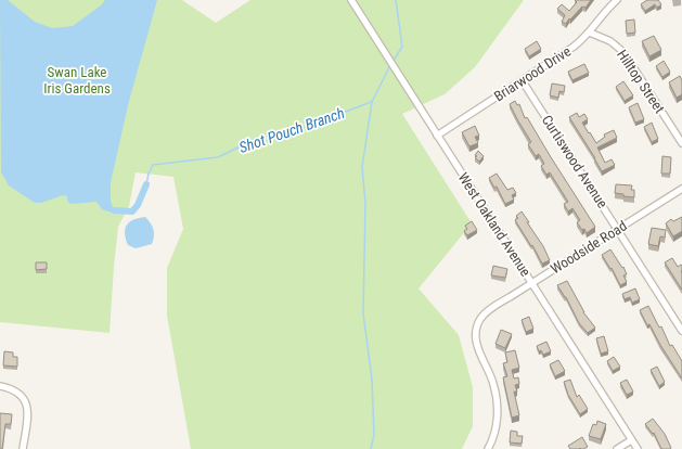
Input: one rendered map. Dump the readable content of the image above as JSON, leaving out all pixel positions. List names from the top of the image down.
{
  "streets": {
    "street": [
      "Briarwood Drive",
      "Hilltop Street",
      "Curtiswood Avenue",
      "West Oakland Avenue",
      "Woodside Road"
    ]
  },
  "crossings": [
    ["Briarwood Drive", "Hilltop Street"],
    ["Briarwood Drive", "Curtiswood Avenue"],
    ["Briarwood Drive", "West Oakland Avenue"],
    ["Curtiswood Avenue", "Woodside Road"],
    ["West Oakland Avenue", "Woodside Road"]
  ],
  "water": ["Shot Pouch Branch"],
  "parks": ["Swan Lake Iris Gardens"]
}
